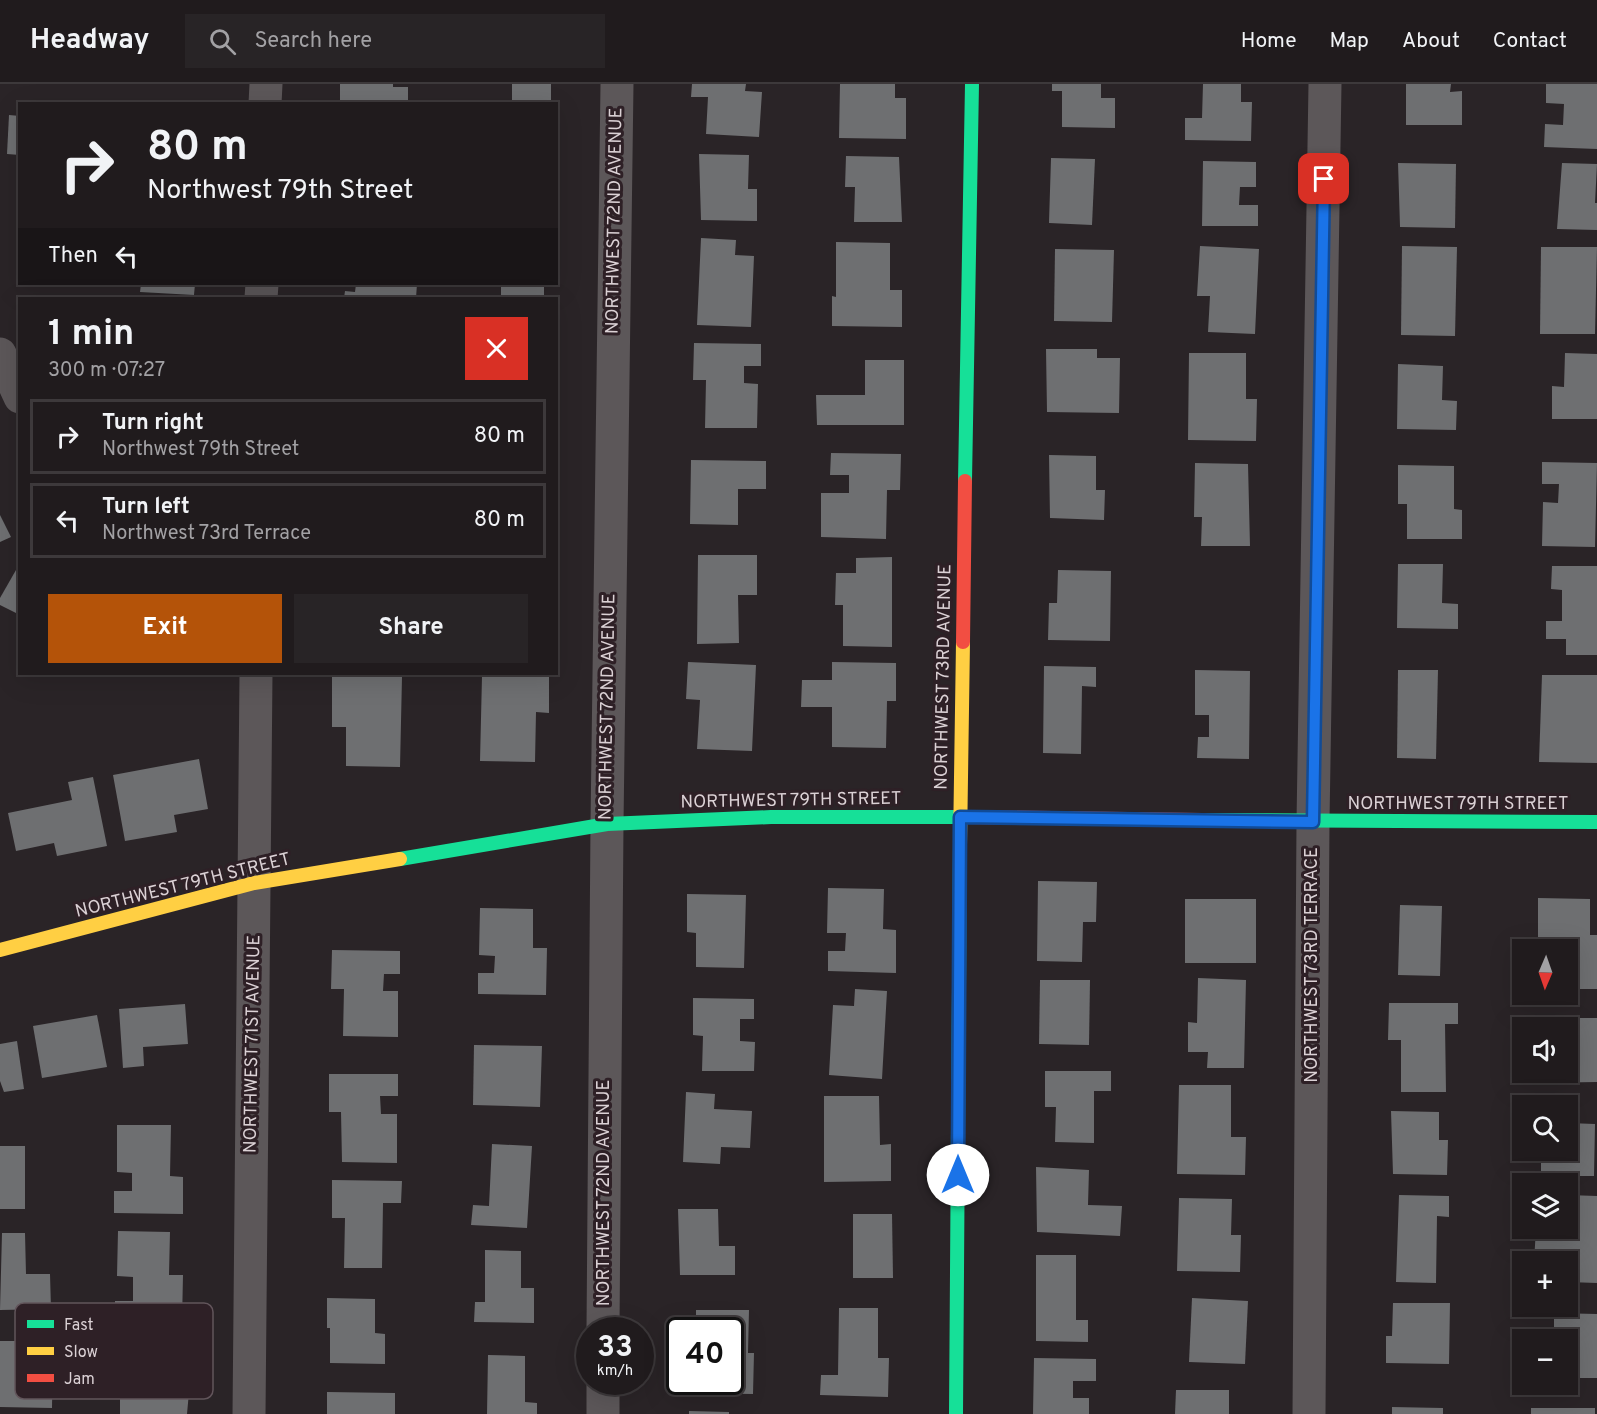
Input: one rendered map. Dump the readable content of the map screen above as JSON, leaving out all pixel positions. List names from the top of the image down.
{
  "streets": {
    "street": [
      "NORTHWEST 72ND AVENUE",
      "NORTHWEST 73RD AVENUE",
      "NORTHWEST 79TH STREET",
      "NORTHWEST 73RD TERRACE",
      "NORTHWEST 71ST AVENUE"
    ]
  },
  "crossings": [
    ["NORTHWEST 72ND AVENUE", "NORTHWEST 79TH STREET"],
    ["NORTHWEST 73RD AVENUE", "NORTHWEST 79TH STREET"],
    ["NORTHWEST 79TH STREET", "NORTHWEST 73RD TERRACE"],
    ["NORTHWEST 79TH STREET", "NORTHWEST 71ST AVENUE"]
  ],
  "legend": ["Fast", "Slow", "Jam"],
  "north": "bottom",
  "page": {
    "header": "Headway",
    "search": "Search here",
    "nav": [
      "Home",
      "Map",
      "About",
      "Contact"
    ],
    "turn": ["80 m", "Northwest 79th Street"],
    "then": "Then",
    "heading": ["1 min", "300 m · 07:27"],
    "list": [
      {
        "name": "Turn right",
        "note": "Northwest 79th Street",
        "value": "80 m"
      },
      {
        "name": "Turn left",
        "note": "Northwest 73rd Terrace",
        "value": "80 m"
      }
    ],
    "buttons": ["Exit", "Share"],
    "map_buttons": ["+", "−"],
    "speed": "33 km/h",
    "limit": "40"
  }
}
